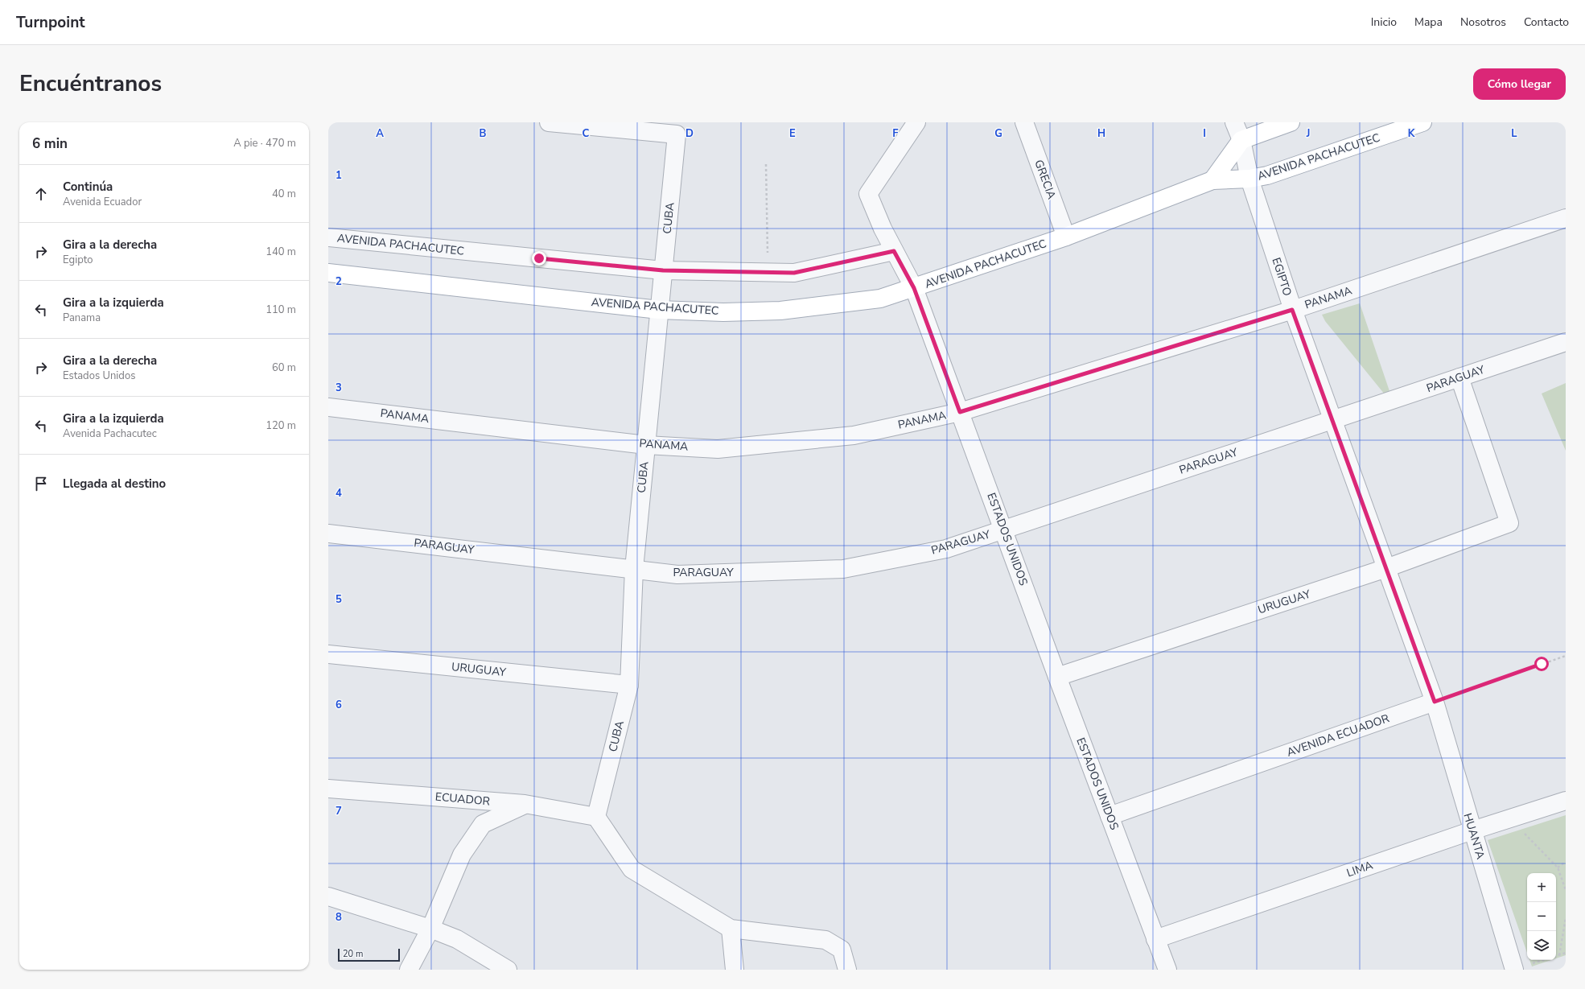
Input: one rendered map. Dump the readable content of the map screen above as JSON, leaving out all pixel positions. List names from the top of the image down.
{
  "streets": {
    "main road": ["AVENIDA PACHACUTEC"],
    "street": [
      "GRECIA",
      "CUBA",
      "EGIPTO",
      "PANAMA",
      "PARAGUAY",
      "ESTADOS UNIDOS",
      "URUGUAY",
      "AVENIDA ECUADOR",
      "ECUADOR",
      "HUANTA",
      "LIMA"
    ]
  },
  "crossings": [
    ["AVENIDA PACHACUTEC", "GRECIA"],
    ["AVENIDA PACHACUTEC", "CUBA"],
    ["AVENIDA PACHACUTEC", "EGIPTO"],
    ["AVENIDA PACHACUTEC", "ESTADOS UNIDOS"],
    ["CUBA", "PANAMA"],
    ["CUBA", "PARAGUAY"],
    ["CUBA", "URUGUAY"],
    ["CUBA", "ECUADOR"],
    ["EGIPTO", "PANAMA"],
    ["EGIPTO", "PARAGUAY"],
    ["EGIPTO", "URUGUAY"],
    ["EGIPTO", "AVENIDA ECUADOR"],
    ["EGIPTO", "HUANTA"],
    ["PANAMA", "ESTADOS UNIDOS"],
    ["PARAGUAY", "ESTADOS UNIDOS"],
    ["PARAGUAY", "URUGUAY"],
    ["ESTADOS UNIDOS", "URUGUAY"],
    ["ESTADOS UNIDOS", "AVENIDA ECUADOR"],
    ["ESTADOS UNIDOS", "LIMA"],
    ["AVENIDA ECUADOR", "HUANTA"],
    ["HUANTA", "LIMA"]
  ],
  "scale_bar": "20 m",
  "page": {
    "header": "Turnpoint",
    "nav": [
      "Inicio",
      "Mapa",
      "Nosotros",
      "Contacto"
    ],
    "title": "Encuéntranos",
    "buttons": "Cómo llegar",
    "heading": ["6 min", "A pie · 470 m"],
    "list": [
      ["Continúa", "Avenida Ecuador", "40 m"],
      ["Gira a la derecha", "Egipto", "140 m"],
      ["Gira a la izquierda", "Panama", "110 m"],
      ["Gira a la derecha", "Estados Unidos", "60 m"],
      ["Gira a la izquierda", "Avenida Pachacutec", "120 m"],
      "Llegada al destino"
    ],
    "map_buttons": ["+", "−"],
    "scale": "20 m"
  },
  "grid": {
    "columns": [
      "A",
      "B",
      "C",
      "D",
      "E",
      "F",
      "G",
      "H",
      "I",
      "J",
      "K",
      "L"
    ],
    "rows": [
      "1",
      "2",
      "3",
      "4",
      "5",
      "6",
      "7",
      "8"
    ]
  }
}
